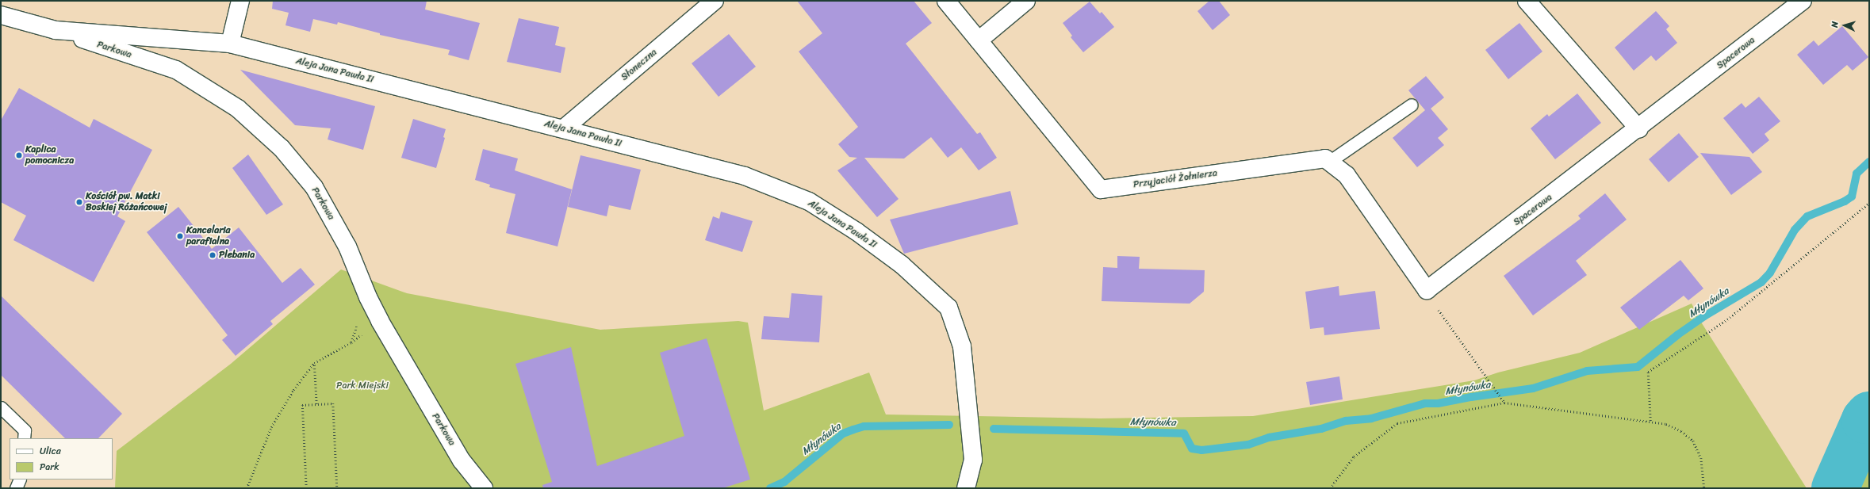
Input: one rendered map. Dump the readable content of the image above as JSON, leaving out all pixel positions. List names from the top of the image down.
{
  "streets": {
    "street": [
      "Parkowa",
      "Spacerowa",
      "Słoneczna",
      "Aleja Jana Pawła II",
      "Przyjaciół Żołnierza"
    ]
  },
  "crossings": [
    ["Parkowa", "Aleja Jana Pawła II"],
    ["Słoneczna", "Aleja Jana Pawła II"]
  ],
  "water": ["Młynówka"],
  "parks": ["Park Miejski"],
  "places": [
    "Kaplica pomocnicza",
    "Kościół pw. Matki Boskiej Różańcowej",
    "Kancelaria parafialna",
    "Plebania"
  ],
  "legend": ["Ulica", "Park"],
  "north": "left"
}
